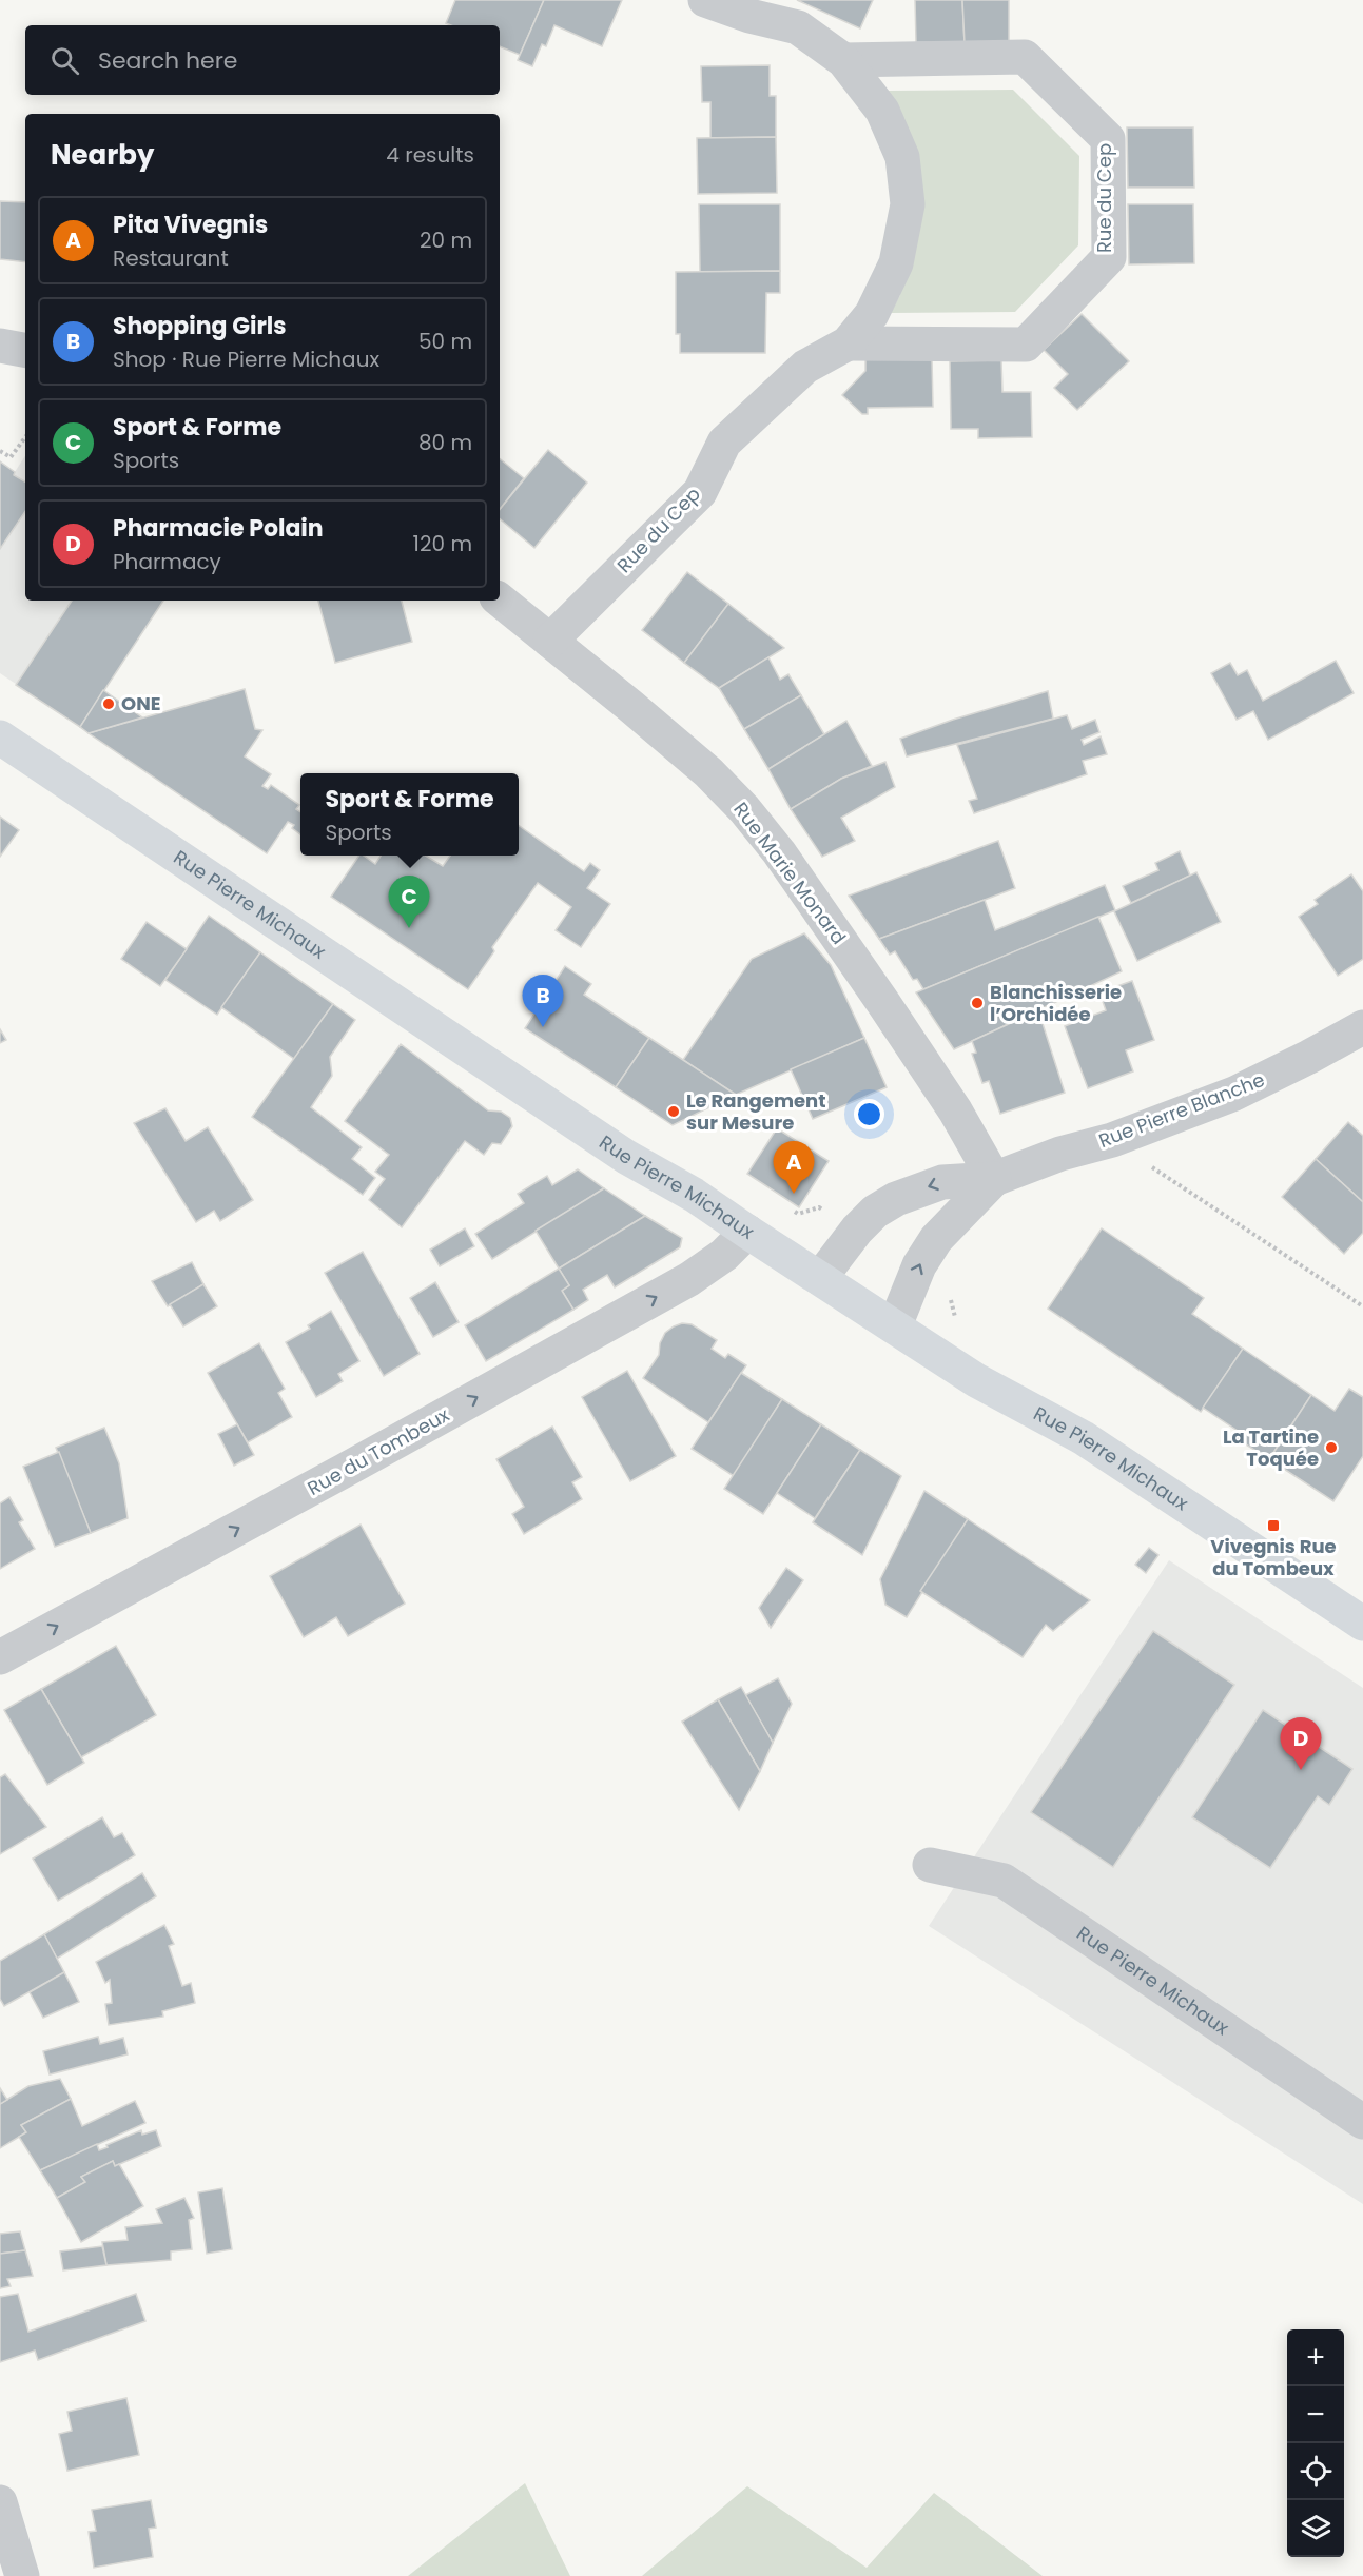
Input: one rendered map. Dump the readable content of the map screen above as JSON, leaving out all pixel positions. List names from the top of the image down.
{
  "streets": {
    "main road": ["Rue Pierre Michaux"],
    "street": [
      "Rue du Cep",
      "Rue Marie Monard",
      "Rue Pierre Blanche",
      "Rue du Tombeux"
    ]
  },
  "crossings": [
    ["Rue du Cep", "Rue Marie Monard"],
    ["Rue Marie Monard", "Rue Pierre Blanche"],
    ["Rue Pierre Michaux", "Rue Pierre Blanche"],
    ["Rue Pierre Michaux", "Rue du Tombeux"]
  ],
  "one_way": ["Rue du Tombeux"],
  "places": {
    "other": [
      "ONE",
      "Blanchisserie l’Orchidée",
      "Le Rangement sur Mesure",
      "La Tartine Toquée"
    ],
    "transit": ["Vivegnis Rue du Tombeux"]
  },
  "page": {
    "search": "Search here",
    "heading": ["Nearby", "4 results"],
    "list": [
      {
        "mark": "A",
        "name": "Pita Vivegnis",
        "note": "Restaurant",
        "value": "20 m"
      },
      {
        "mark": "B",
        "name": "Shopping Girls",
        "note": "Shop · Rue Pierre Michaux",
        "value": "50 m"
      },
      {
        "mark": "C",
        "name": "Sport & Forme",
        "note": "Sports",
        "value": "80 m"
      },
      {
        "mark": "D",
        "name": "Pharmacie Polain",
        "note": "Pharmacy",
        "value": "120 m"
      }
    ],
    "popup": ["Sport & Forme", "Sports"],
    "pins": [
      "C",
      "B",
      "A",
      "D"
    ],
    "map_buttons": ["+", "−"]
  }
}
